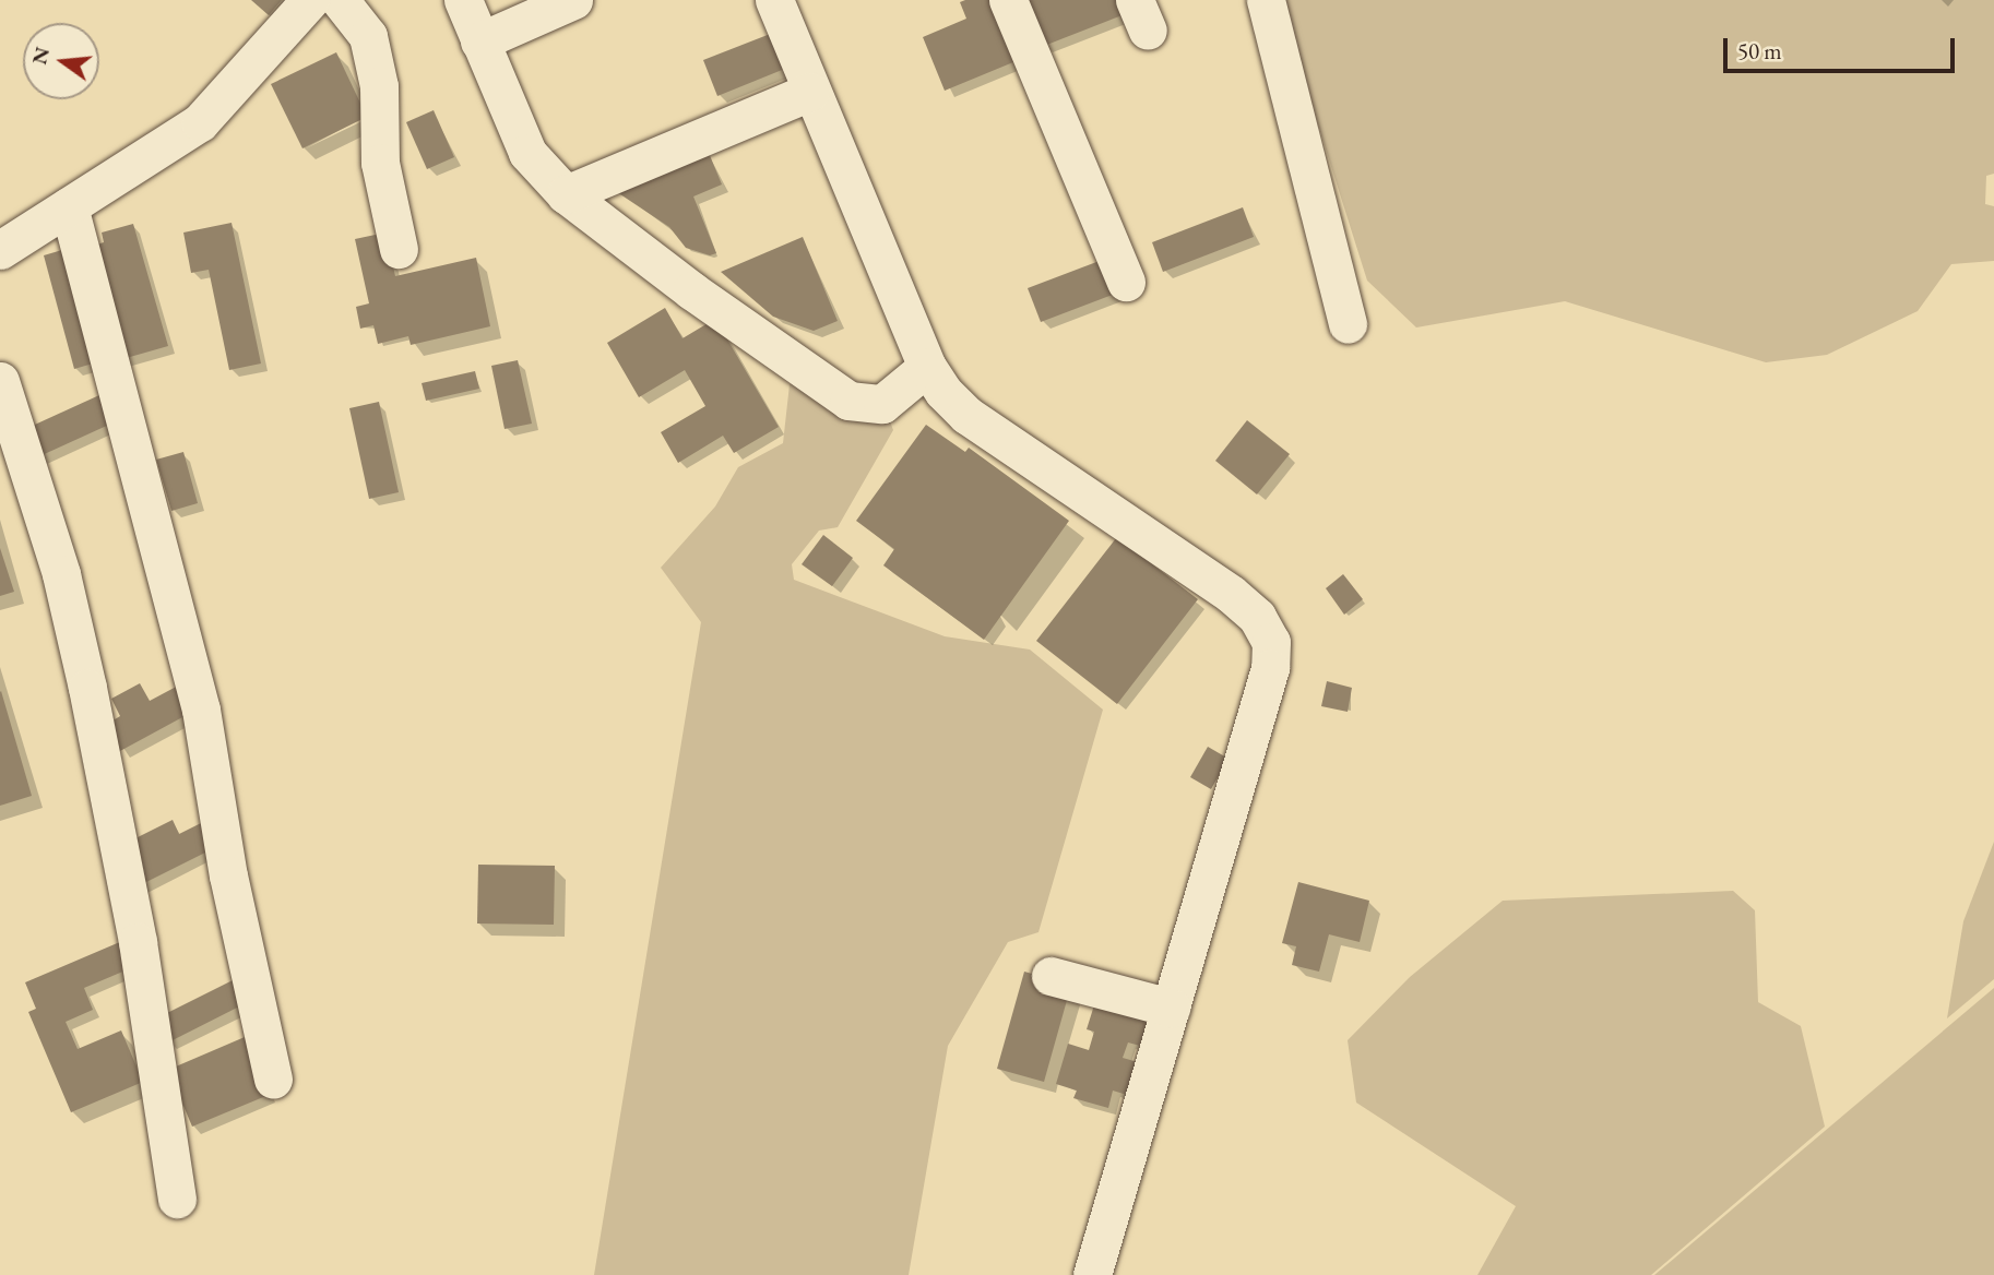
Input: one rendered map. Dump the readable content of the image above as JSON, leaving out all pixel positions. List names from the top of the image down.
{
  "scale_bar": "50 m",
  "north": "left"
}
